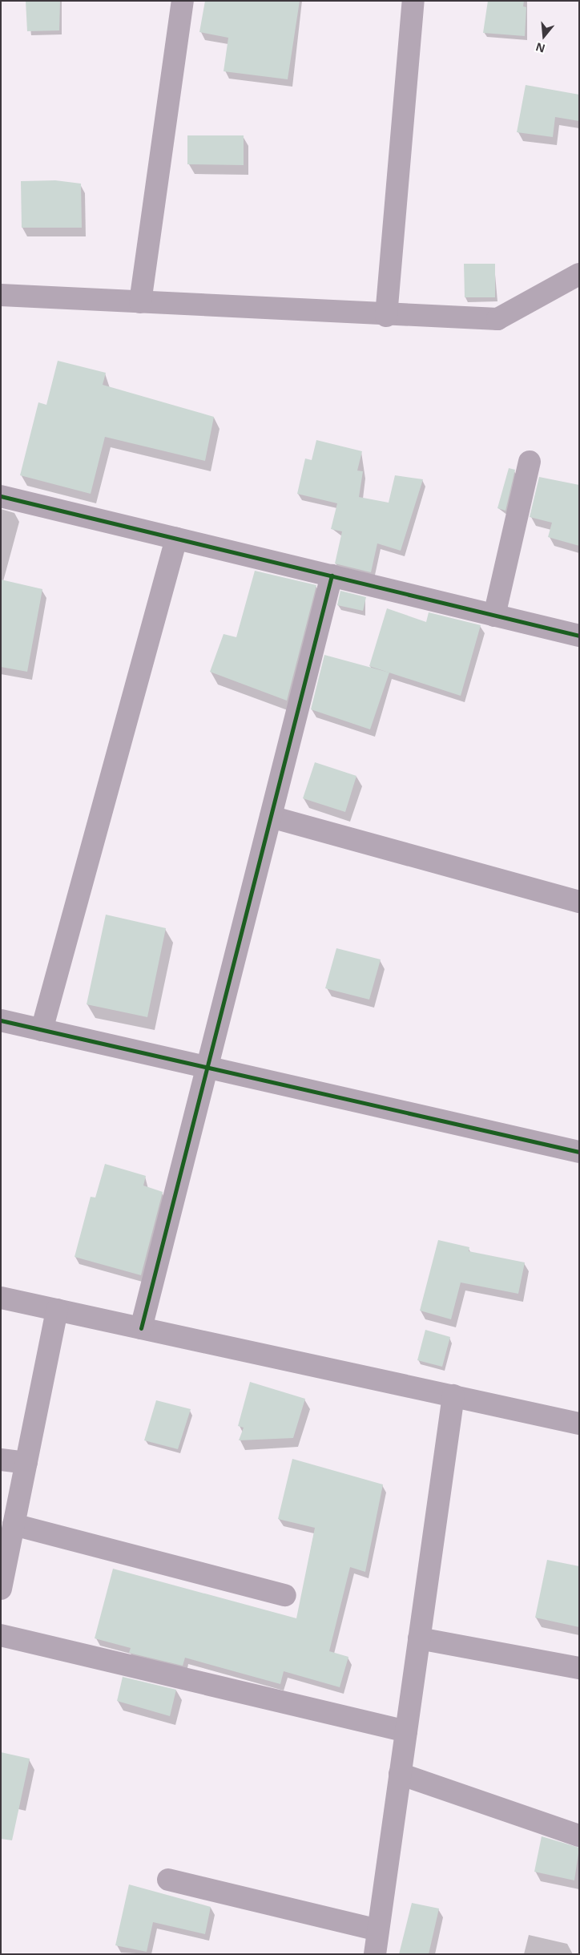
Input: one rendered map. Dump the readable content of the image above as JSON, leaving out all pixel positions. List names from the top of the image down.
{
  "north": "bottom"
}
